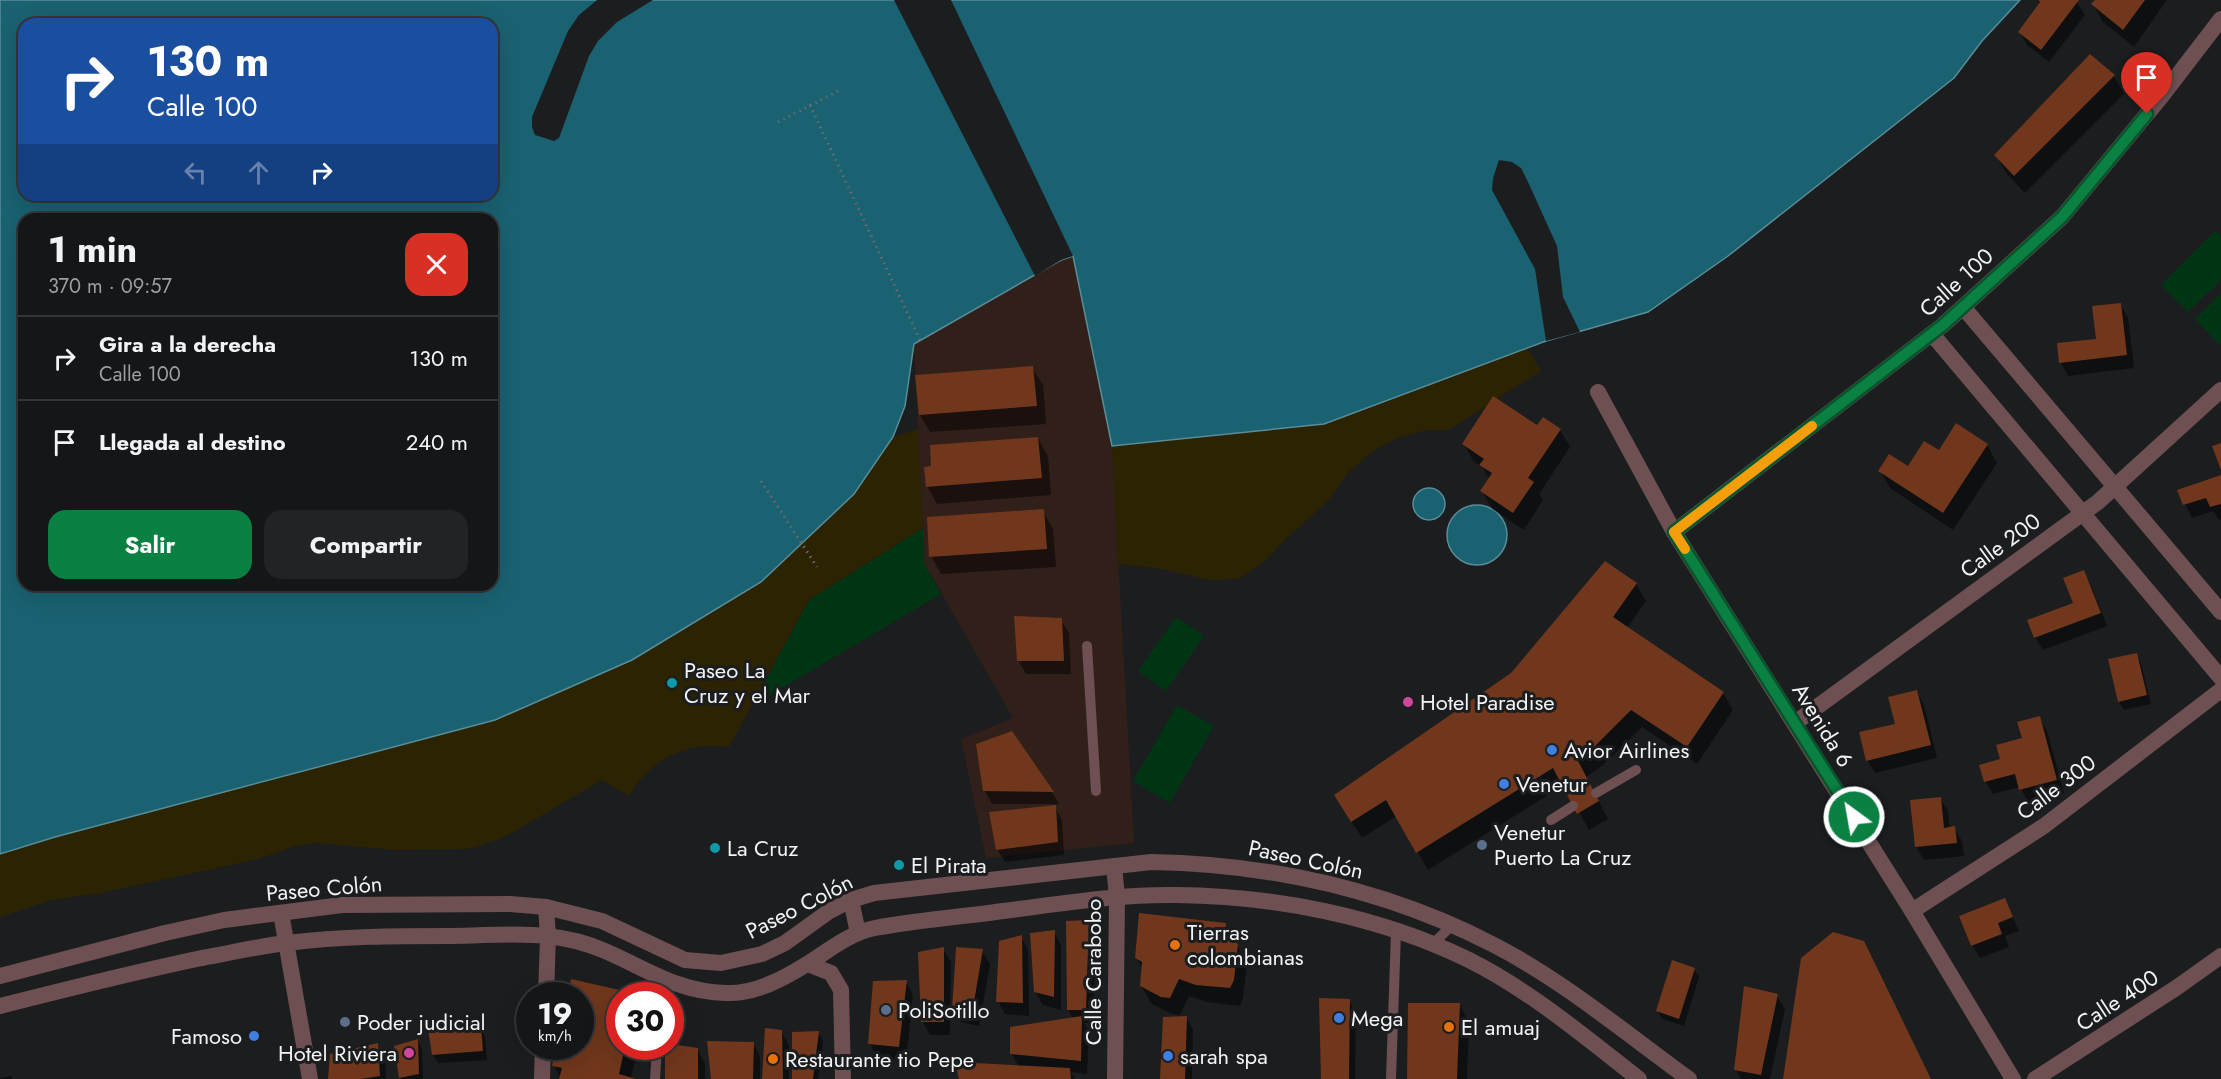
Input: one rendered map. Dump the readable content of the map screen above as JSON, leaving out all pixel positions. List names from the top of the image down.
{
  "streets": {
    "street": [
      "Calle 100",
      "Calle 200",
      "Avenida 6",
      "Calle 300",
      "Paseo Colón",
      "Calle Carabobo",
      "Calle 400"
    ]
  },
  "crossings": [
    ["Calle 100", "Avenida 6"],
    ["Calle 200", "Avenida 6"],
    ["Avenida 6", "Calle 300"],
    ["Paseo Colón", "Calle Carabobo"]
  ],
  "places": [
    "Paseo La Cruz y el Mar",
    "Hotel Paradise",
    "Avior Airlines",
    "Venetur",
    "Venetur Puerto La Cruz",
    "La Cruz",
    "El Pirata",
    "Tierras colombianas",
    "PoliSotillo",
    "Mega",
    "Poder judicial",
    "El amuaj",
    "Famoso",
    "Hotel Riviera",
    "sarah spa",
    "Restaurante tio Pepe"
  ],
  "page": {
    "turn": ["130 m", "Calle 100"],
    "heading": ["1 min", "370 m · 09:57"],
    "list": [
      {
        "name": "Gira a la derecha",
        "note": "Calle 100",
        "value": "130 m"
      },
      {
        "name": "Llegada al destino",
        "value": "240 m"
      }
    ],
    "buttons": ["Salir", "Compartir"],
    "speed": "19 km/h",
    "limit": "30"
  }
}
